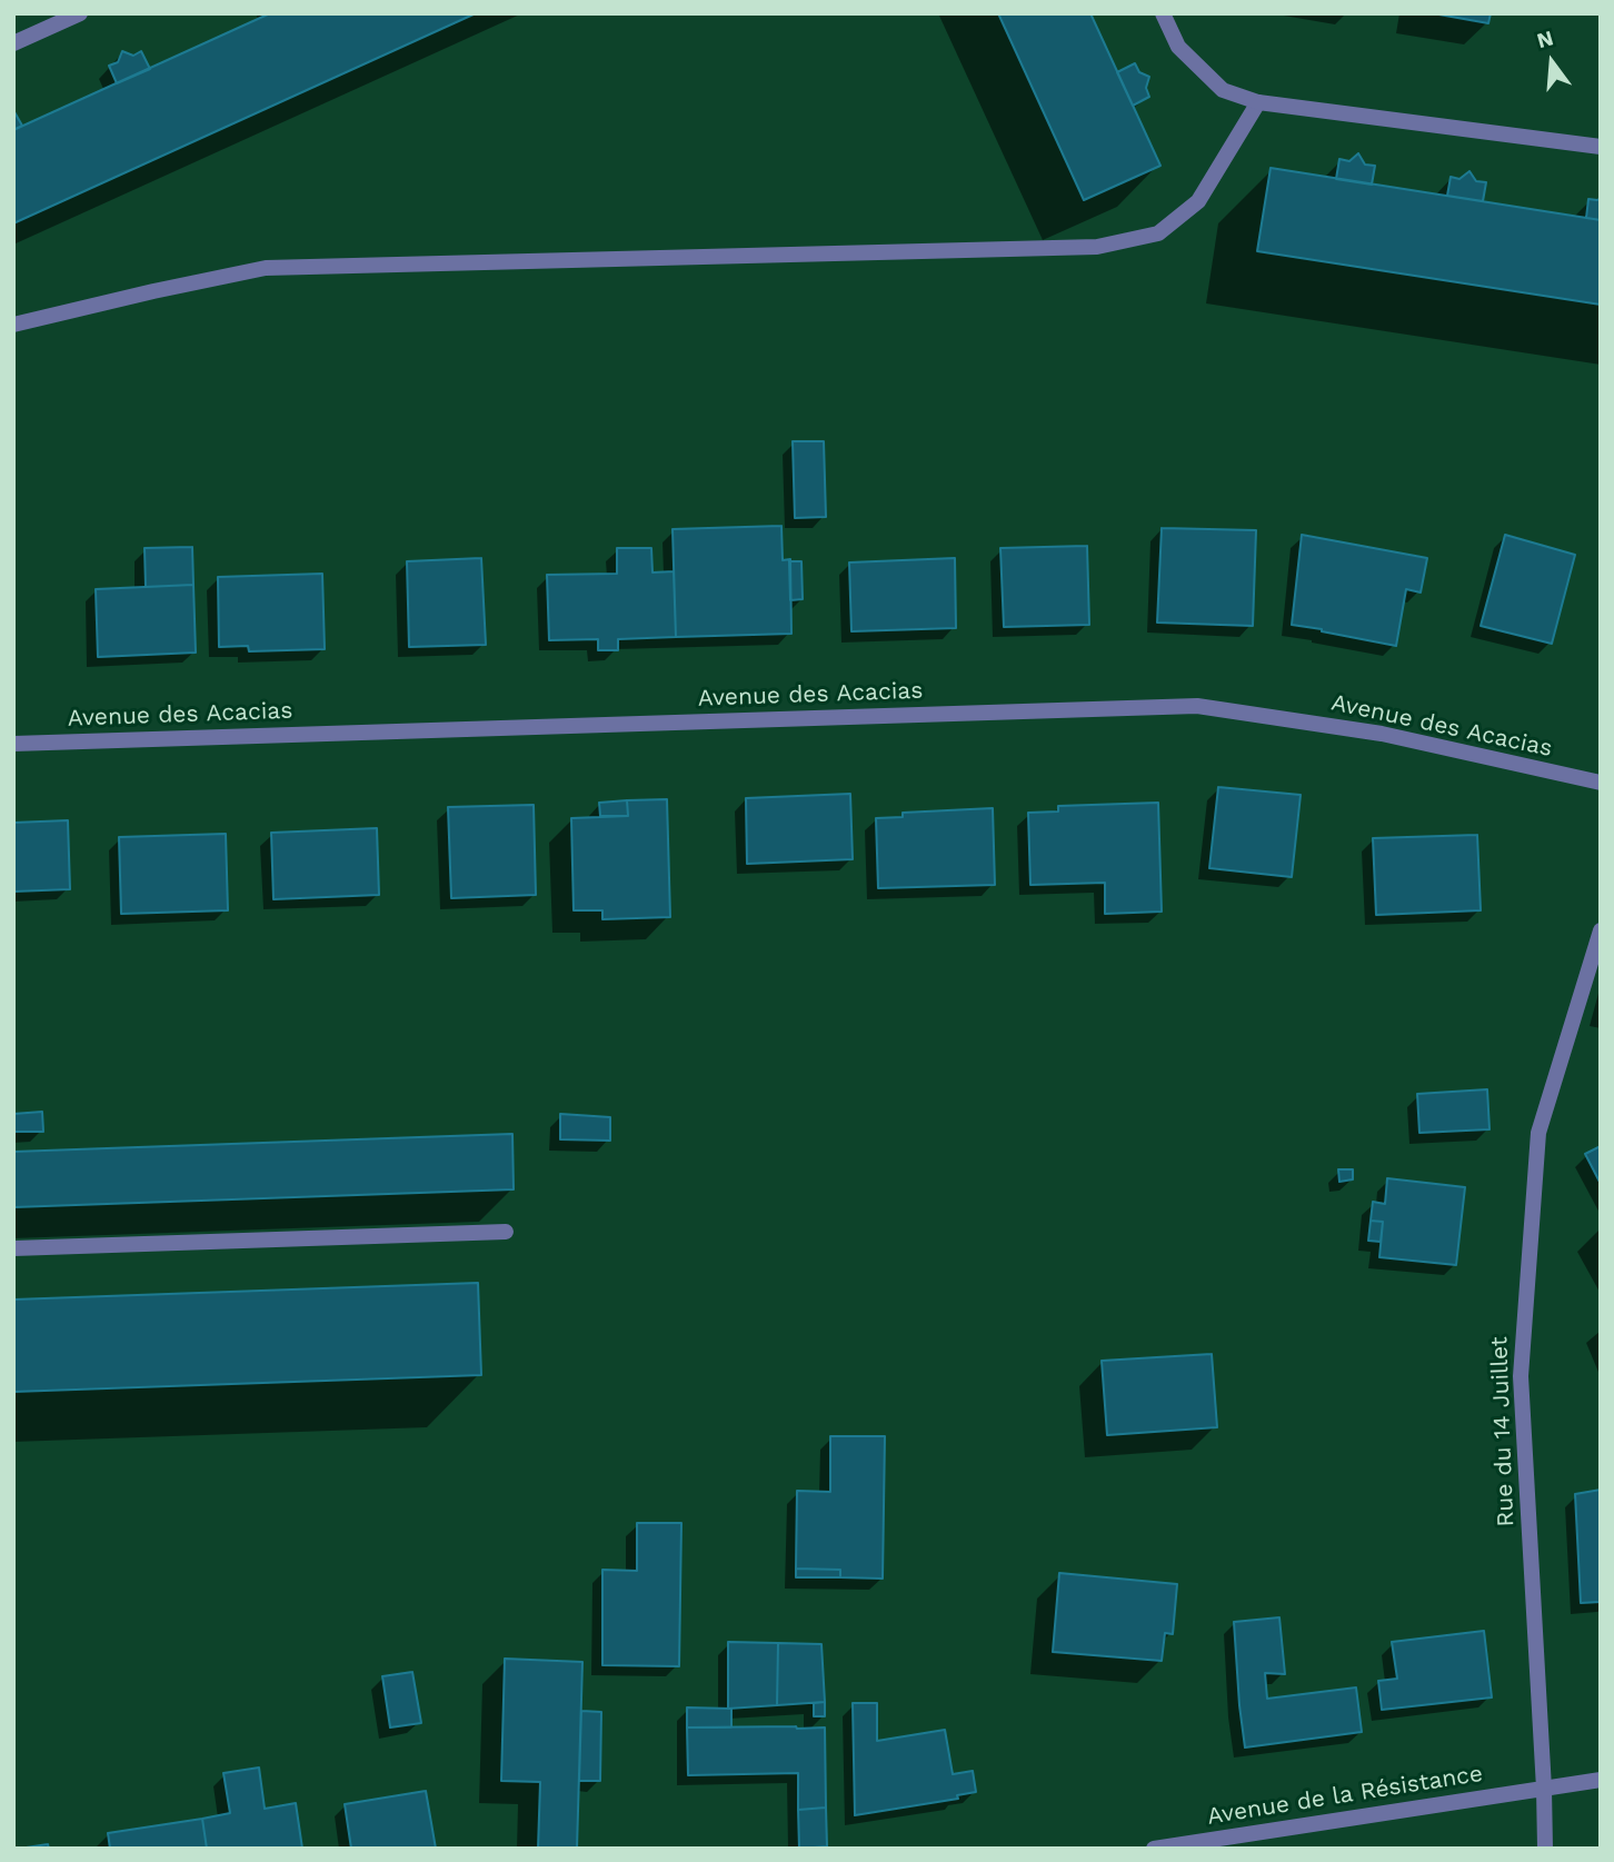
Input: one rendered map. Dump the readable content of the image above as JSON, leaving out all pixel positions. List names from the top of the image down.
{
  "streets": {
    "street": ["Avenue des Acacias", "Rue du 14 Juillet", "Avenue de la Résistance"]
  },
  "crossings": [
    ["Rue du 14 Juillet", "Avenue de la Résistance"]
  ],
  "north": "top"
}
